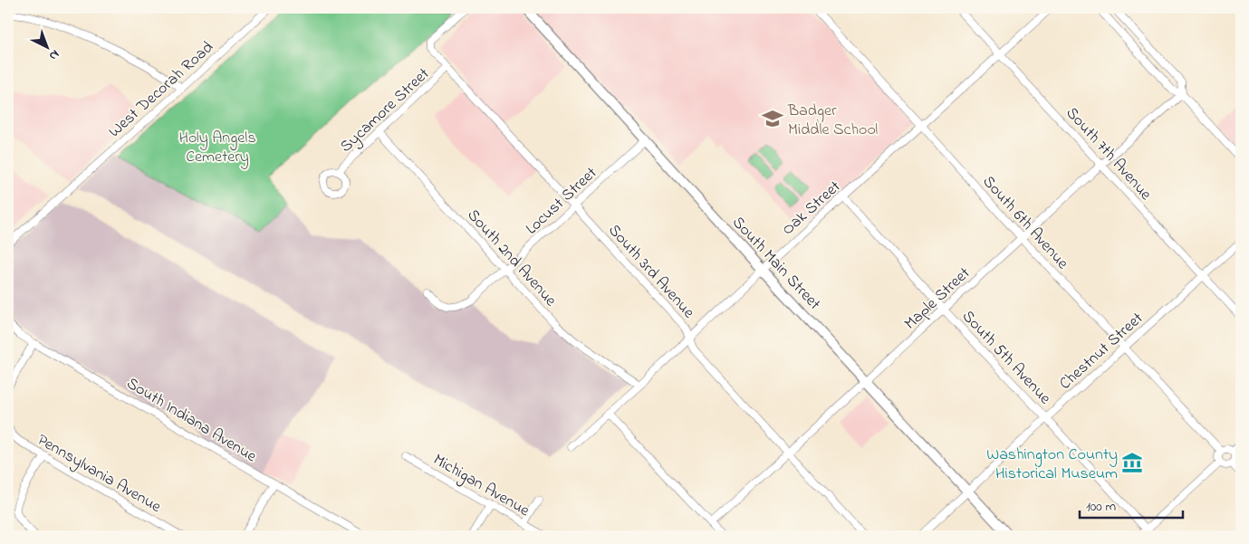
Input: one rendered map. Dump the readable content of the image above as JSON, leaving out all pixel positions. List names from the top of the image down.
{
  "streets": {
    "main road": ["South Main Street"],
    "street": [
      "West Decorah Road",
      "Sycamore Street",
      "South 7th Avenue",
      "Locust Street",
      "Oak Street",
      "South 6th Avenue",
      "South 2nd Avenue",
      "South 3rd Avenue",
      "Maple Street",
      "Chestnut Street",
      "South 5th Avenue",
      "South Indiana Avenue",
      "Pennsylvania Avenue",
      "Michigan Avenue"
    ]
  },
  "crossings": [
    ["Sycamore Street", "South 2nd Avenue"],
    ["Sycamore Street", "South 3rd Avenue"],
    ["South 7th Avenue", "Oak Street"],
    ["South 7th Avenue", "Maple Street"],
    ["South 7th Avenue", "Chestnut Street"],
    ["Locust Street", "South 2nd Avenue"],
    ["Locust Street", "South Main Street"],
    ["Locust Street", "South 3rd Avenue"],
    ["Oak Street", "South 6th Avenue"],
    ["Oak Street", "South 2nd Avenue"],
    ["Oak Street", "South Main Street"],
    ["Oak Street", "South 3rd Avenue"],
    ["Oak Street", "South 5th Avenue"],
    ["South 6th Avenue", "Maple Street"],
    ["South 6th Avenue", "Chestnut Street"],
    ["South Main Street", "Maple Street"],
    ["South Main Street", "Chestnut Street"],
    ["South 3rd Avenue", "Maple Street"],
    ["Maple Street", "South 5th Avenue"],
    ["Chestnut Street", "South 5th Avenue"]
  ],
  "parks": ["Holy Angels Cemetery"],
  "places": {
    "school or university": ["Badger Middle School"],
    "museum": ["Washington County Historical Museum"]
  },
  "scale_bar": "100 m",
  "north": "bottom right"
}
